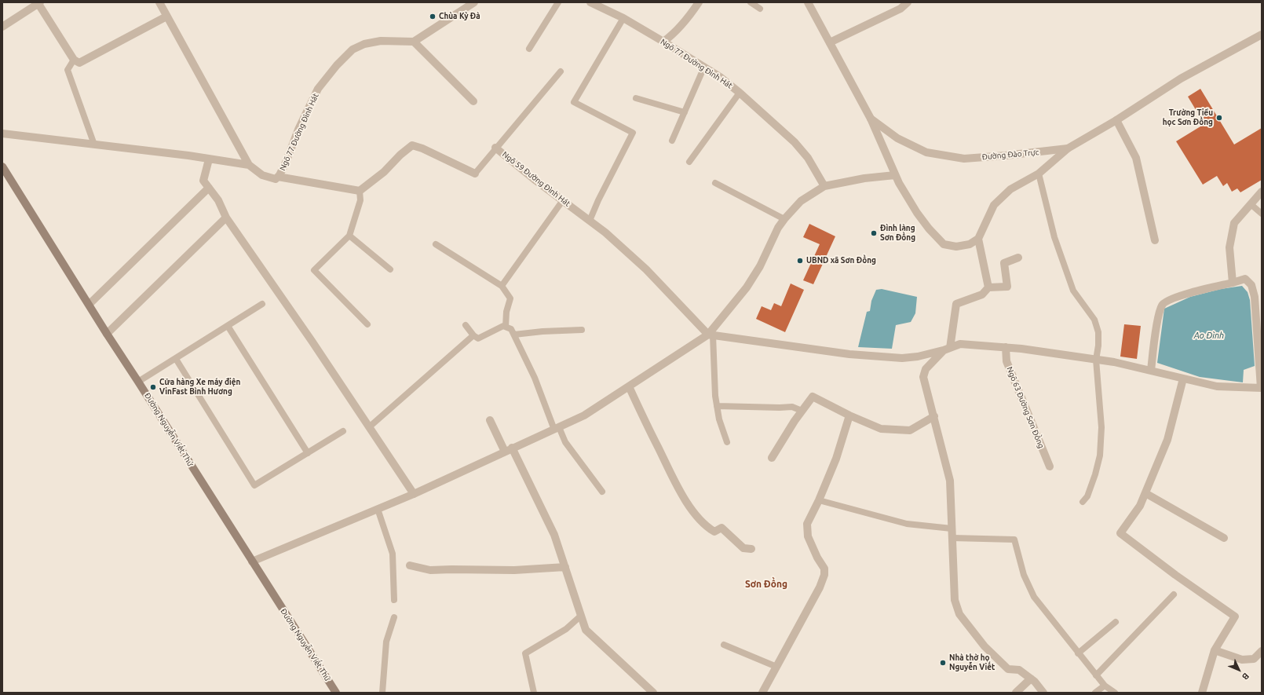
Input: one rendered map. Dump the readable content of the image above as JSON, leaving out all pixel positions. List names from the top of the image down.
{
  "streets": {
    "main road": ["Đường Nguyễn Viết Thứ"],
    "street": [
      "Ngõ 77 Đường Đình Hát",
      "Đường Đào Trực",
      "Ngõ 59 Đường Đình Hát",
      "Ngõ 63 Đường Sơn Đồng"
    ]
  },
  "districts": ["Sơn Đồng"],
  "water": ["Ao Đình"],
  "places": [
    "Chùa Kỳ Đà",
    "Trường Tiểu học Sơn Đồng",
    "Đình làng Sơn Đồng",
    "UBND xã Sơn Đồng",
    "Cửa hàng Xe máy điện VinFast Bình Hương",
    "Nhà thờ họ Nguyễn Viết"
  ],
  "north": "bottom right"
}
